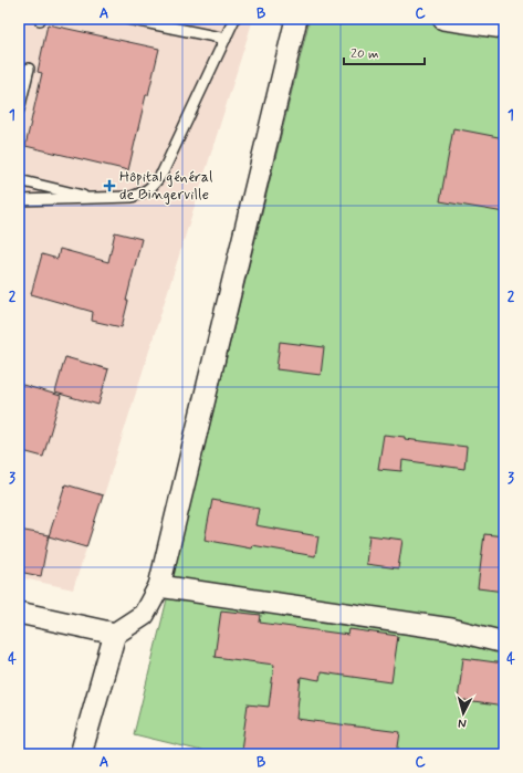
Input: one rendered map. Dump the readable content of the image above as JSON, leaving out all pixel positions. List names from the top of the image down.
{
  "places": {
    "health": ["Hôpital général de Bingerville"]
  },
  "scale_bar": "20 m",
  "north": "bottom",
  "grid": {
    "columns": ["A", "B", "C"],
    "rows": [
      "1",
      "2",
      "3",
      "4"
    ]
  }
}
